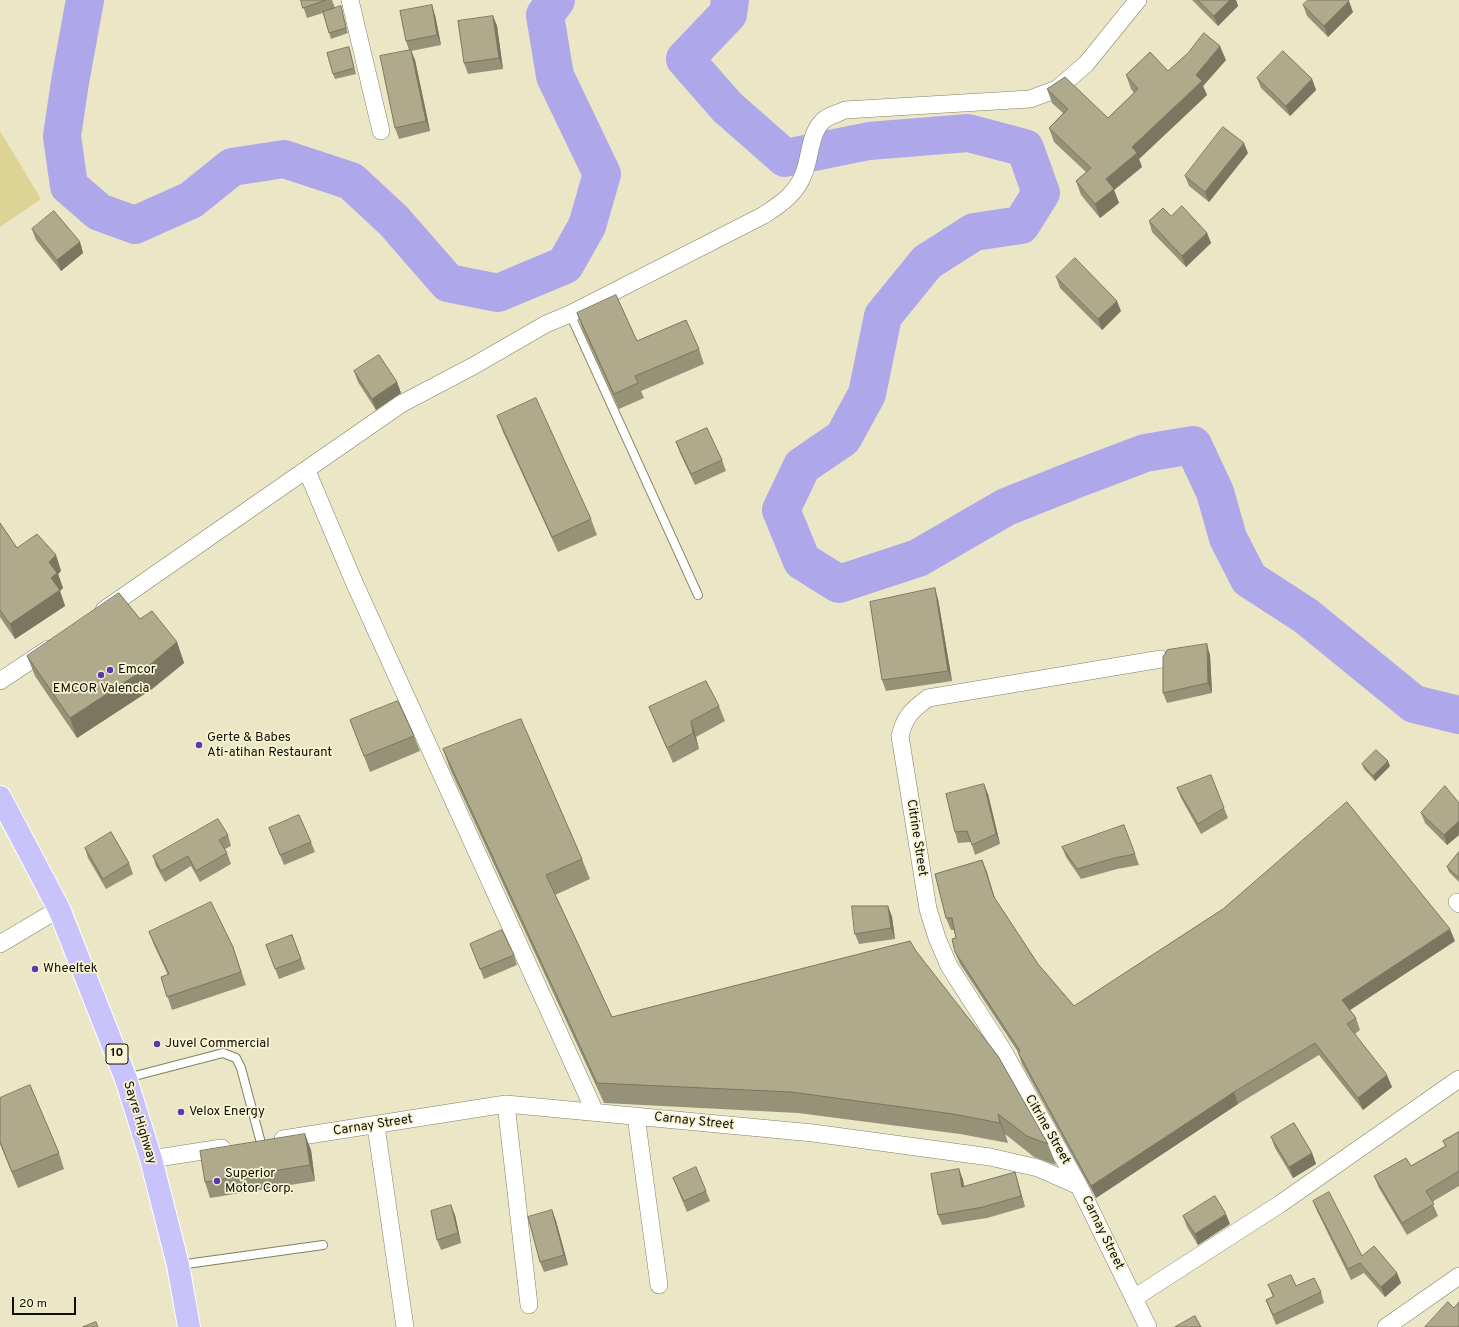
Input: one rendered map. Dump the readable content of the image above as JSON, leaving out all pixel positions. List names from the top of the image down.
{
  "streets": {
    "highway": ["10", "Sayre Highway"],
    "street": ["Citrine Street", "Carnay Street"]
  },
  "crossings": [
    ["Citrine Street", "Carnay Street"],
    ["Carnay Street", "Sayre Highway"]
  ],
  "places": [
    "Emcor",
    "EMCOR Valencia",
    "Gerte & Babes Ati-atihan Restaurant",
    "Wheeltek",
    "Juvel Commercial",
    "Velox Energy",
    "Superior Motor Corp."
  ],
  "scale_bar": "20 m"
}
